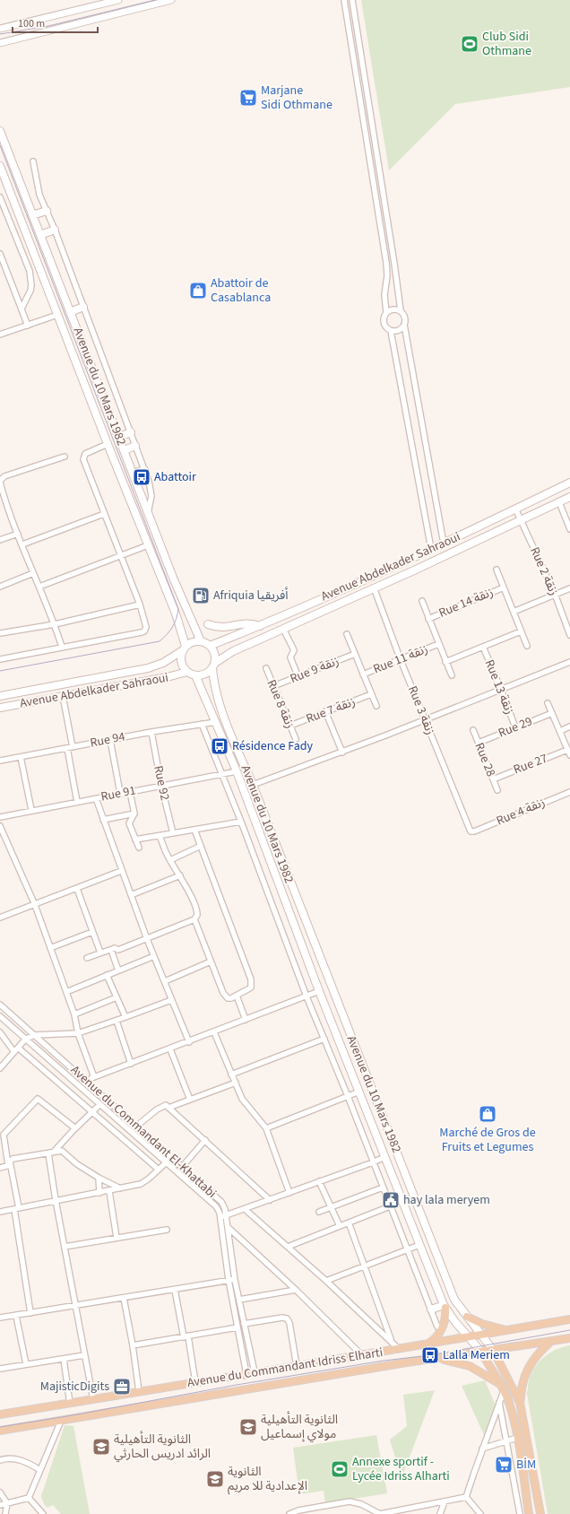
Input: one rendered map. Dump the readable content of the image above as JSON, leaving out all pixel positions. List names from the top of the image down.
{
  "streets": {
    "main road": ["Avenue du 10 Mars 1982", "Avenue Abdelkader Sahraoui", "Avenue du Commandant Idriss Elharti"],
    "street": [
      "Rue 2 زنقة",
      "Rue 14 زنقة",
      "Rue 11 زنقة",
      "Rue 9 زنقة",
      "Rue 13 زنقة",
      "Rue 8 زنقة",
      "Rue 7 زنقة",
      "Rue 3 زنقة",
      "Rue 29",
      "Rue 94",
      "Rue 28",
      "Rue 27",
      "Rue 92",
      "Rue 91",
      "Rue 4 زنقة",
      "Avenue du Commandant El-Khattabi"
    ]
  },
  "crossings": [
    ["Avenue du 10 Mars 1982", "Avenue Abdelkader Sahraoui"],
    ["Avenue du 10 Mars 1982", "Rue 94"],
    ["Avenue du 10 Mars 1982", "Rue 91"],
    ["Avenue du 10 Mars 1982", "Avenue du Commandant Idriss Elharti"],
    ["Avenue Abdelkader Sahraoui", "Rue 2 زنقة"],
    ["Avenue Abdelkader Sahraoui", "Rue 3 زنقة"],
    ["Rue 11 زنقة", "Rue 3 زنقة"],
    ["Rue 9 زنقة", "Rue 8 زنقة"],
    ["Rue 13 زنقة", "Rue 29"],
    ["Rue 8 زنقة", "Rue 7 زنقة"],
    ["Rue 3 زنقة", "Rue 4 زنقة"],
    ["Rue 29", "Rue 28"],
    ["Rue 94", "Rue 92"],
    ["Rue 28", "Rue 27"],
    ["Rue 92", "Rue 91"],
    ["Avenue du Commandant El-Khattabi", "Avenue du Commandant Idriss Elharti"]
  ],
  "places": {
    "sports": ["Club Sidi Othmane", "Annexe sportif - Lycée Idriss Alharti"],
    "supermarket": ["Marjane Sidi Othmane", "BİM"],
    "shop": ["Abattoir de Casablanca", "Marché de Gros de Fruits et Legumes"],
    "bus stop": ["Abattoir", "Résidence Fady", "Lalla Meriem"],
    "fuel station": ["Afriquia أفريقيا"],
    "public building": ["hay lala meryem"],
    "office": ["MajisticDigits"],
    "school or university": ["الثانوية التأهيلية مولاي إسماعيل", "الثانوية التأهيلية الرائد ادريس الحارثي", "الثانوية الإعدادية للا مريم"]
  },
  "scale_bar": "100 m"
}
